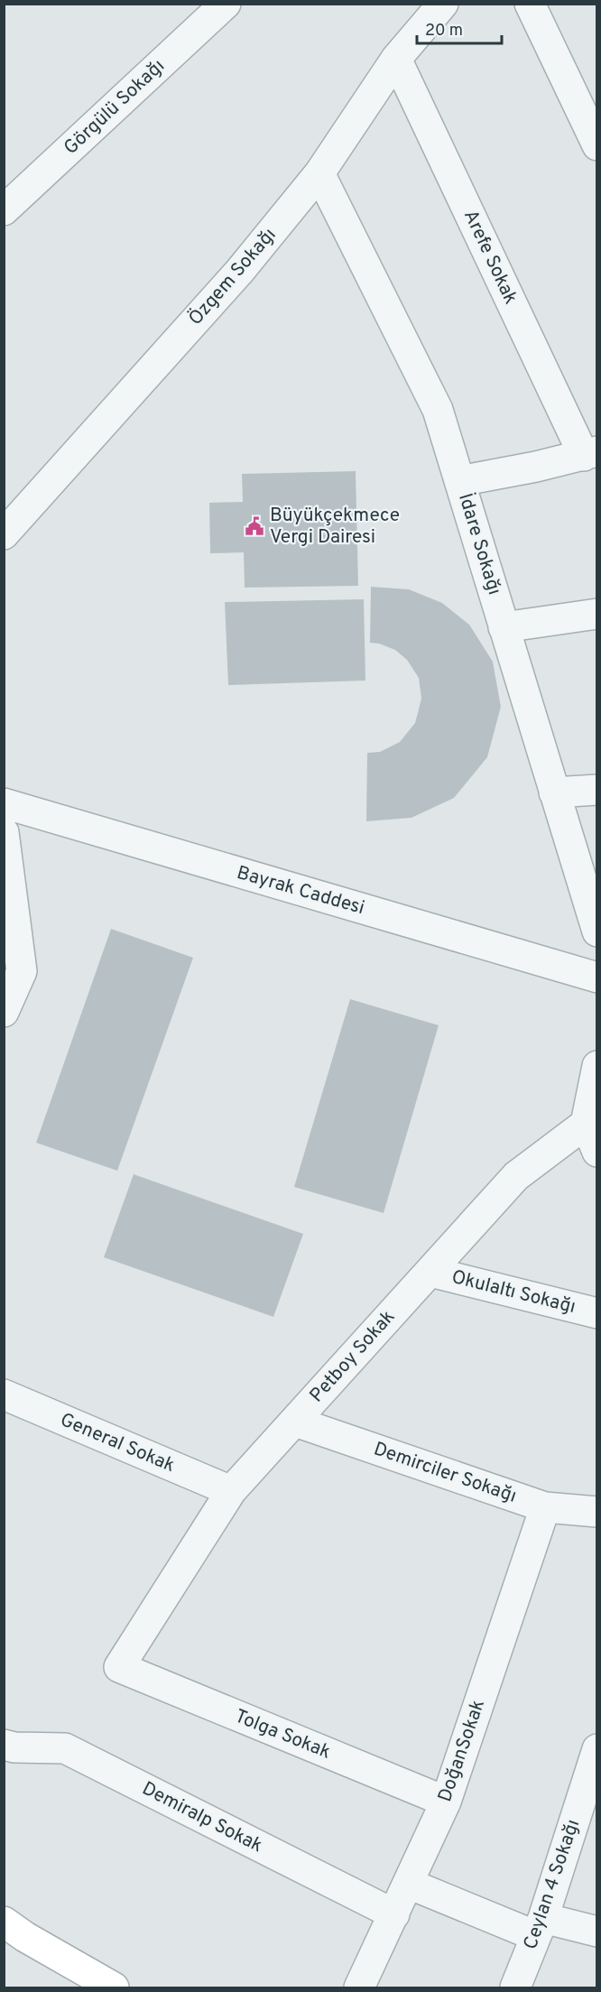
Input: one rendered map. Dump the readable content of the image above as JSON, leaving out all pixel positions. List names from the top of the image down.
{
  "streets": {
    "street": [
      "Görgülü Sokağı",
      "Arefe Sokak",
      "Özgem Sokağı",
      "İdare Sokağı",
      "Bayrak Caddesi",
      "Okulaltı Sokağı",
      "Petboy Sokak",
      "General Sokak",
      "Demirciler Sokağı",
      "Tolga Sokak",
      "DoğanSokak",
      "Demiralp Sokak",
      "Ceylan 4 Sokağı"
    ]
  },
  "crossings": [
    ["Arefe Sokak", "Özgem Sokağı"],
    ["Özgem Sokağı", "İdare Sokağı"],
    ["Okulaltı Sokağı", "Petboy Sokak"],
    ["Petboy Sokak", "General Sokak"],
    ["Petboy Sokak", "Demirciler Sokağı"],
    ["Petboy Sokak", "Tolga Sokak"],
    ["Demirciler Sokağı", "DoğanSokak"],
    ["Tolga Sokak", "DoğanSokak"],
    ["DoğanSokak", "Demiralp Sokak"]
  ],
  "places": {
    "public building": ["Büyükçekmece Vergi Dairesi"]
  },
  "scale_bar": "20 m"
}
